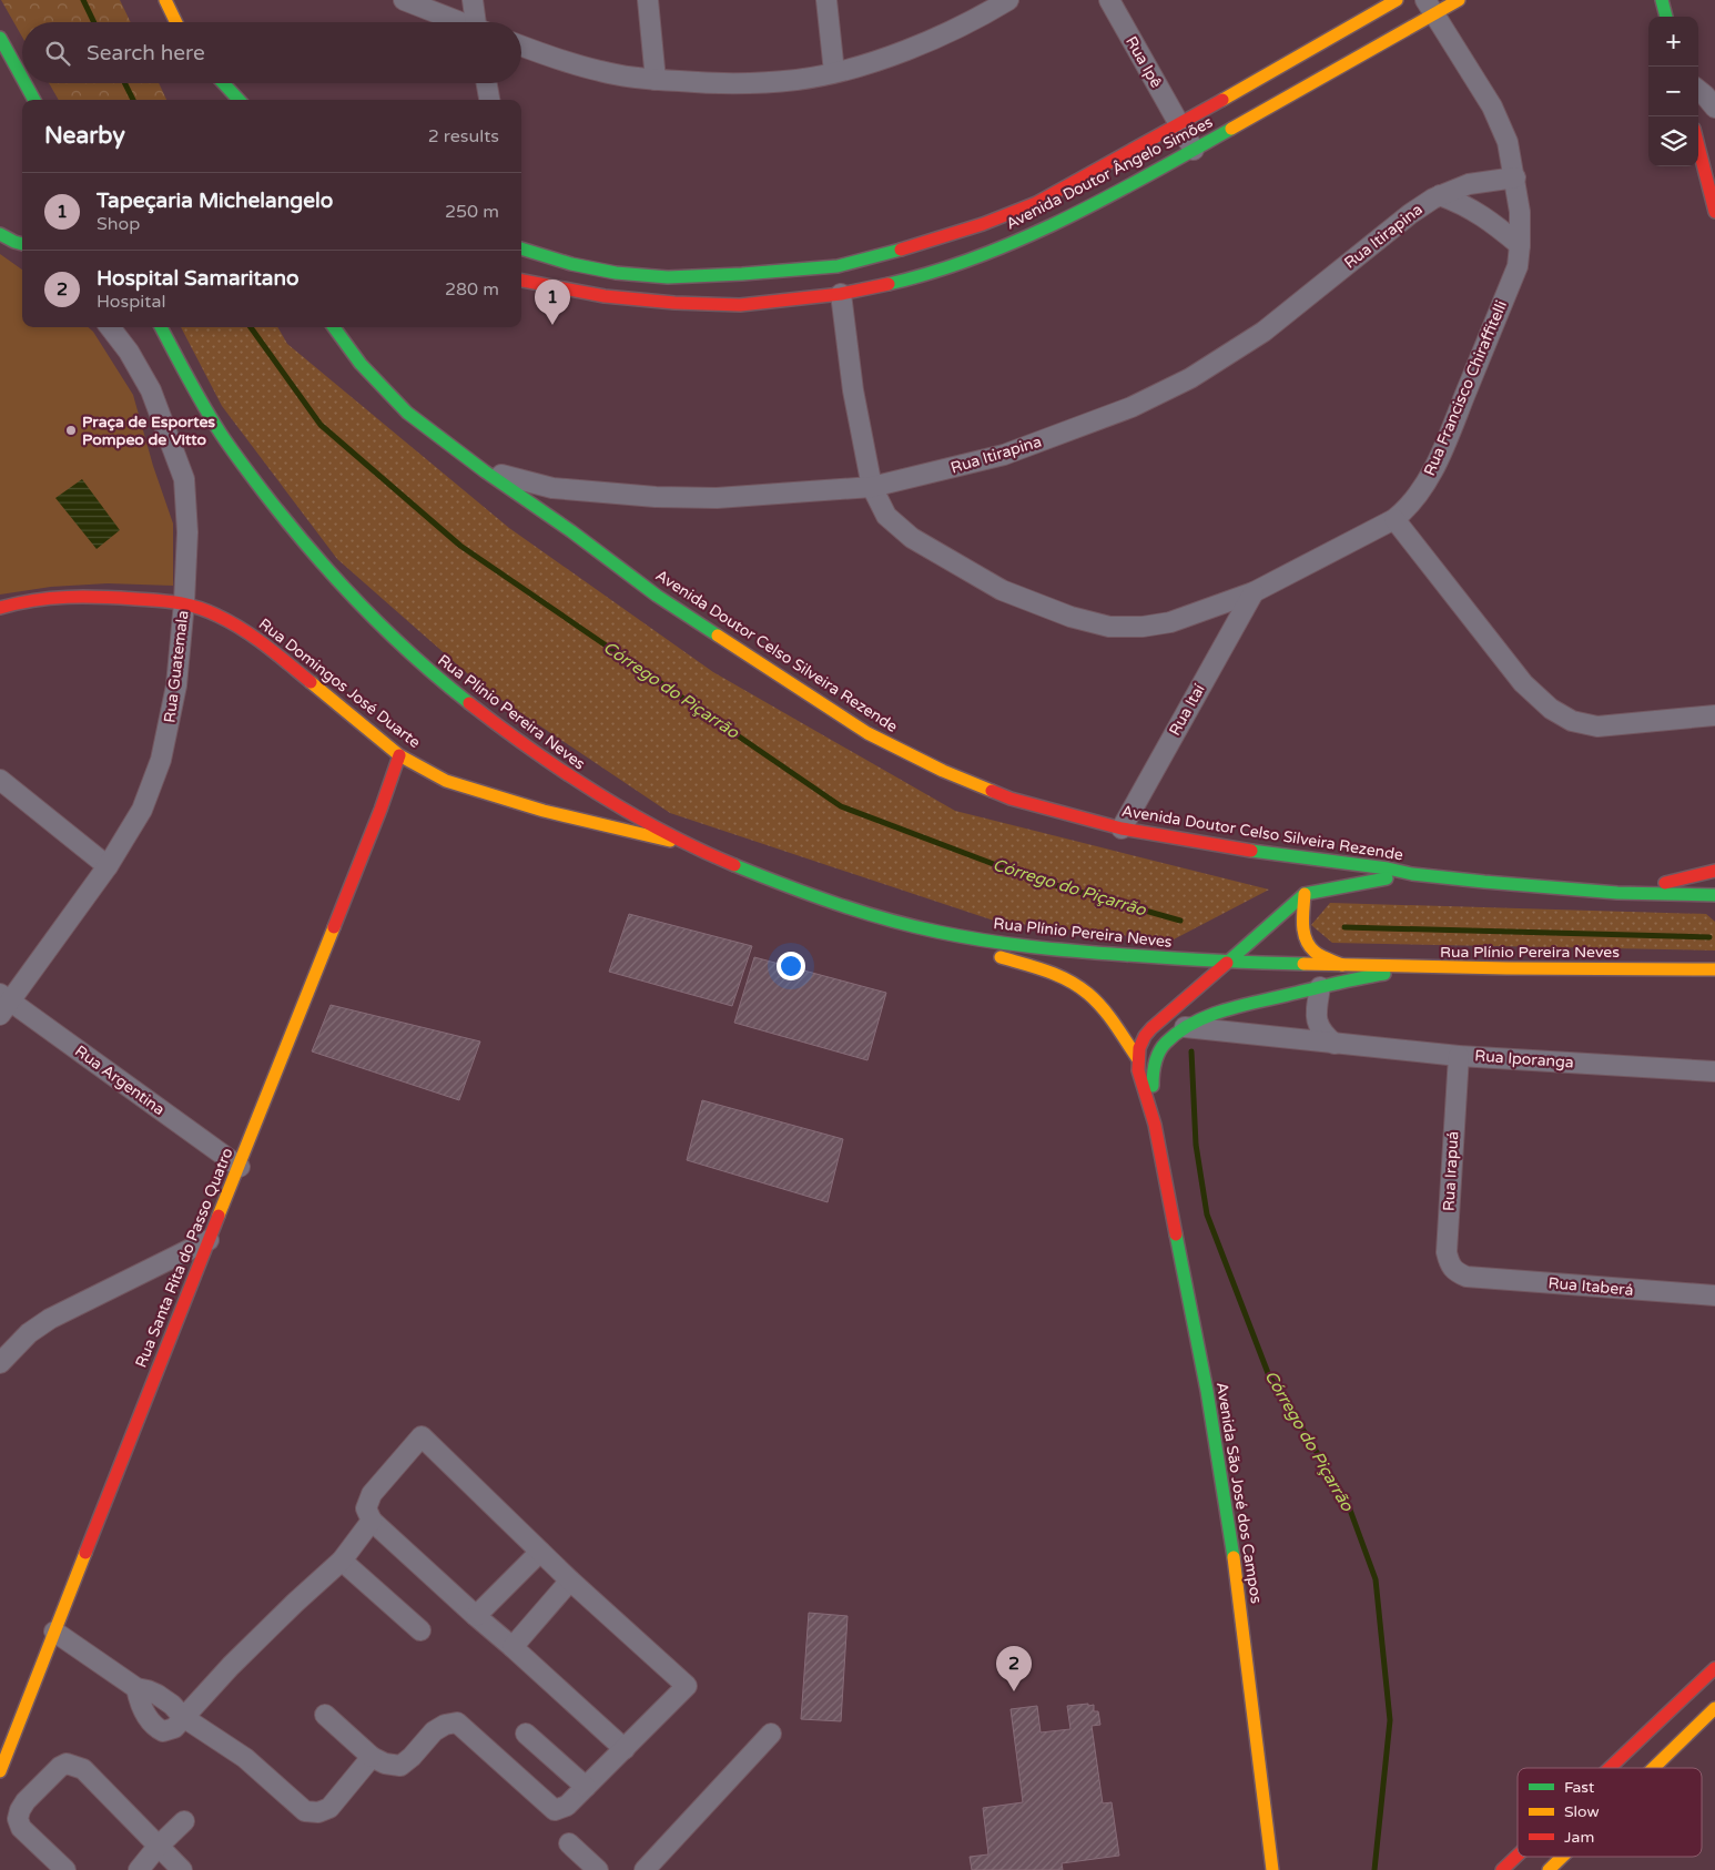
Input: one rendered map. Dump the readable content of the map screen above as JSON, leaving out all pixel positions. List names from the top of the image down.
{
  "streets": {
    "main road": [
      "Avenida Doutor Ângelo Simões",
      "Avenida Doutor Celso Silveira Rezende",
      "Rua Domingos José Duarte",
      "Rua Plínio Pereira Neves",
      "Rua Santa Rita do Passo Quatro",
      "Avenida São José dos Campos"
    ],
    "street": [
      "Rua Ipê",
      "Rua Itirapina",
      "Rua Francisco Chiraffitelli",
      "Rua Guatemala",
      "Rua Itaí",
      "Rua Iporanga",
      "Rua Argentina",
      "Rua Irapuá",
      "Rua Itaberá"
    ]
  },
  "crossings": [
    ["Rua Ipê", "Avenida Doutor Ângelo Simões"],
    ["Avenida Doutor Ângelo Simões", "Rua Francisco Chiraffitelli"],
    ["Rua Itirapina", "Rua Francisco Chiraffitelli"],
    ["Rua Itirapina", "Avenida Doutor Celso Silveira Rezende"],
    ["Rua Francisco Chiraffitelli", "Rua Itaí"],
    ["Avenida Doutor Celso Silveira Rezende", "Rua Itaí"],
    ["Rua Guatemala", "Rua Domingos José Duarte"],
    ["Rua Guatemala", "Rua Argentina"],
    ["Rua Domingos José Duarte", "Rua Plínio Pereira Neves"],
    ["Rua Domingos José Duarte", "Rua Santa Rita do Passo Quatro"],
    ["Rua Plínio Pereira Neves", "Avenida São José dos Campos"],
    ["Rua Iporanga", "Rua Irapuá"],
    ["Rua Iporanga", "Avenida São José dos Campos"],
    ["Rua Argentina", "Rua Santa Rita do Passo Quatro"],
    ["Rua Irapuá", "Rua Itaberá"]
  ],
  "water": ["Córrego do Piçarrão"],
  "places": ["Praça de Esportes Pompeo de Vitto"],
  "legend": ["Fast", "Slow", "Jam"],
  "page": {
    "map_buttons": ["+", "−"],
    "search": "Search here",
    "heading": ["Nearby", "2 results"],
    "list": [
      {
        "mark": "1",
        "name": "Tapeçaria Michelangelo",
        "note": "Shop",
        "value": "250 m"
      },
      {
        "mark": "2",
        "name": "Hospital Samaritano",
        "note": "Hospital",
        "value": "280 m"
      }
    ],
    "pins": ["1", "2"]
  }
}
